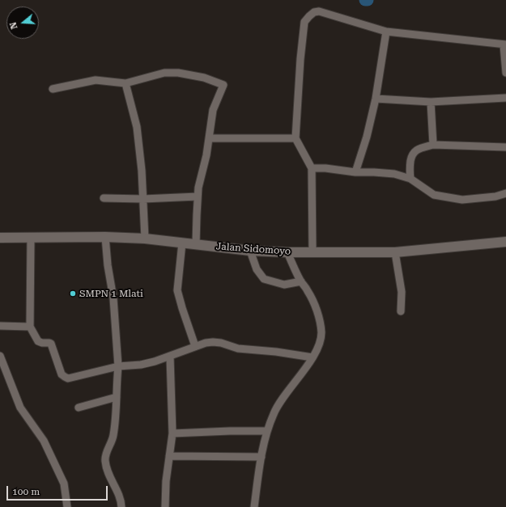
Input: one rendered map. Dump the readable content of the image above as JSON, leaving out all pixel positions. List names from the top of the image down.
{
  "streets": {
    "main road": ["Jalan Sidomoyo"]
  },
  "places": ["SMPN 1 Mlati"],
  "scale_bar": "100 m",
  "north": "left"
}
